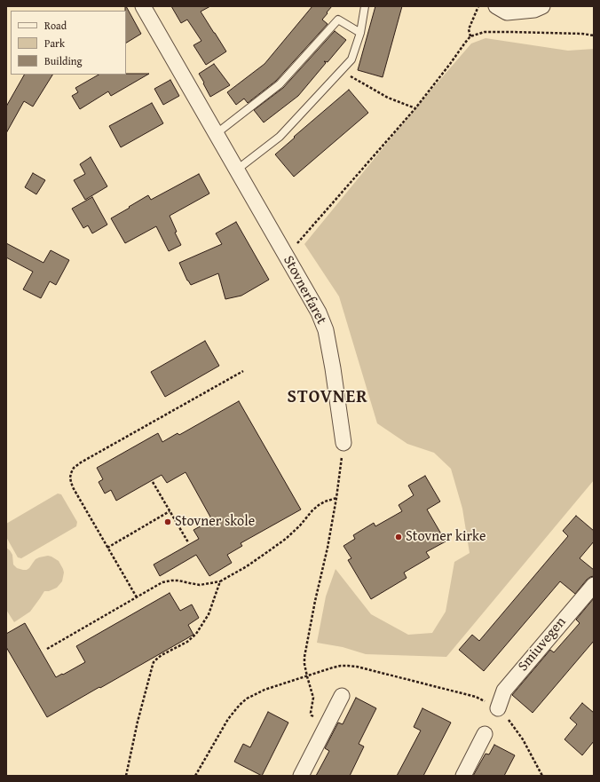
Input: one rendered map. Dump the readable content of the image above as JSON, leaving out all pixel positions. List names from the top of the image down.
{
  "streets": {
    "street": ["Stovnerfaret", "Smiuvegen"]
  },
  "districts": ["STOVNER"],
  "places": ["Stovner skole", "Stovner kirke"],
  "legend": ["Road", "Park", "Building"]
}
